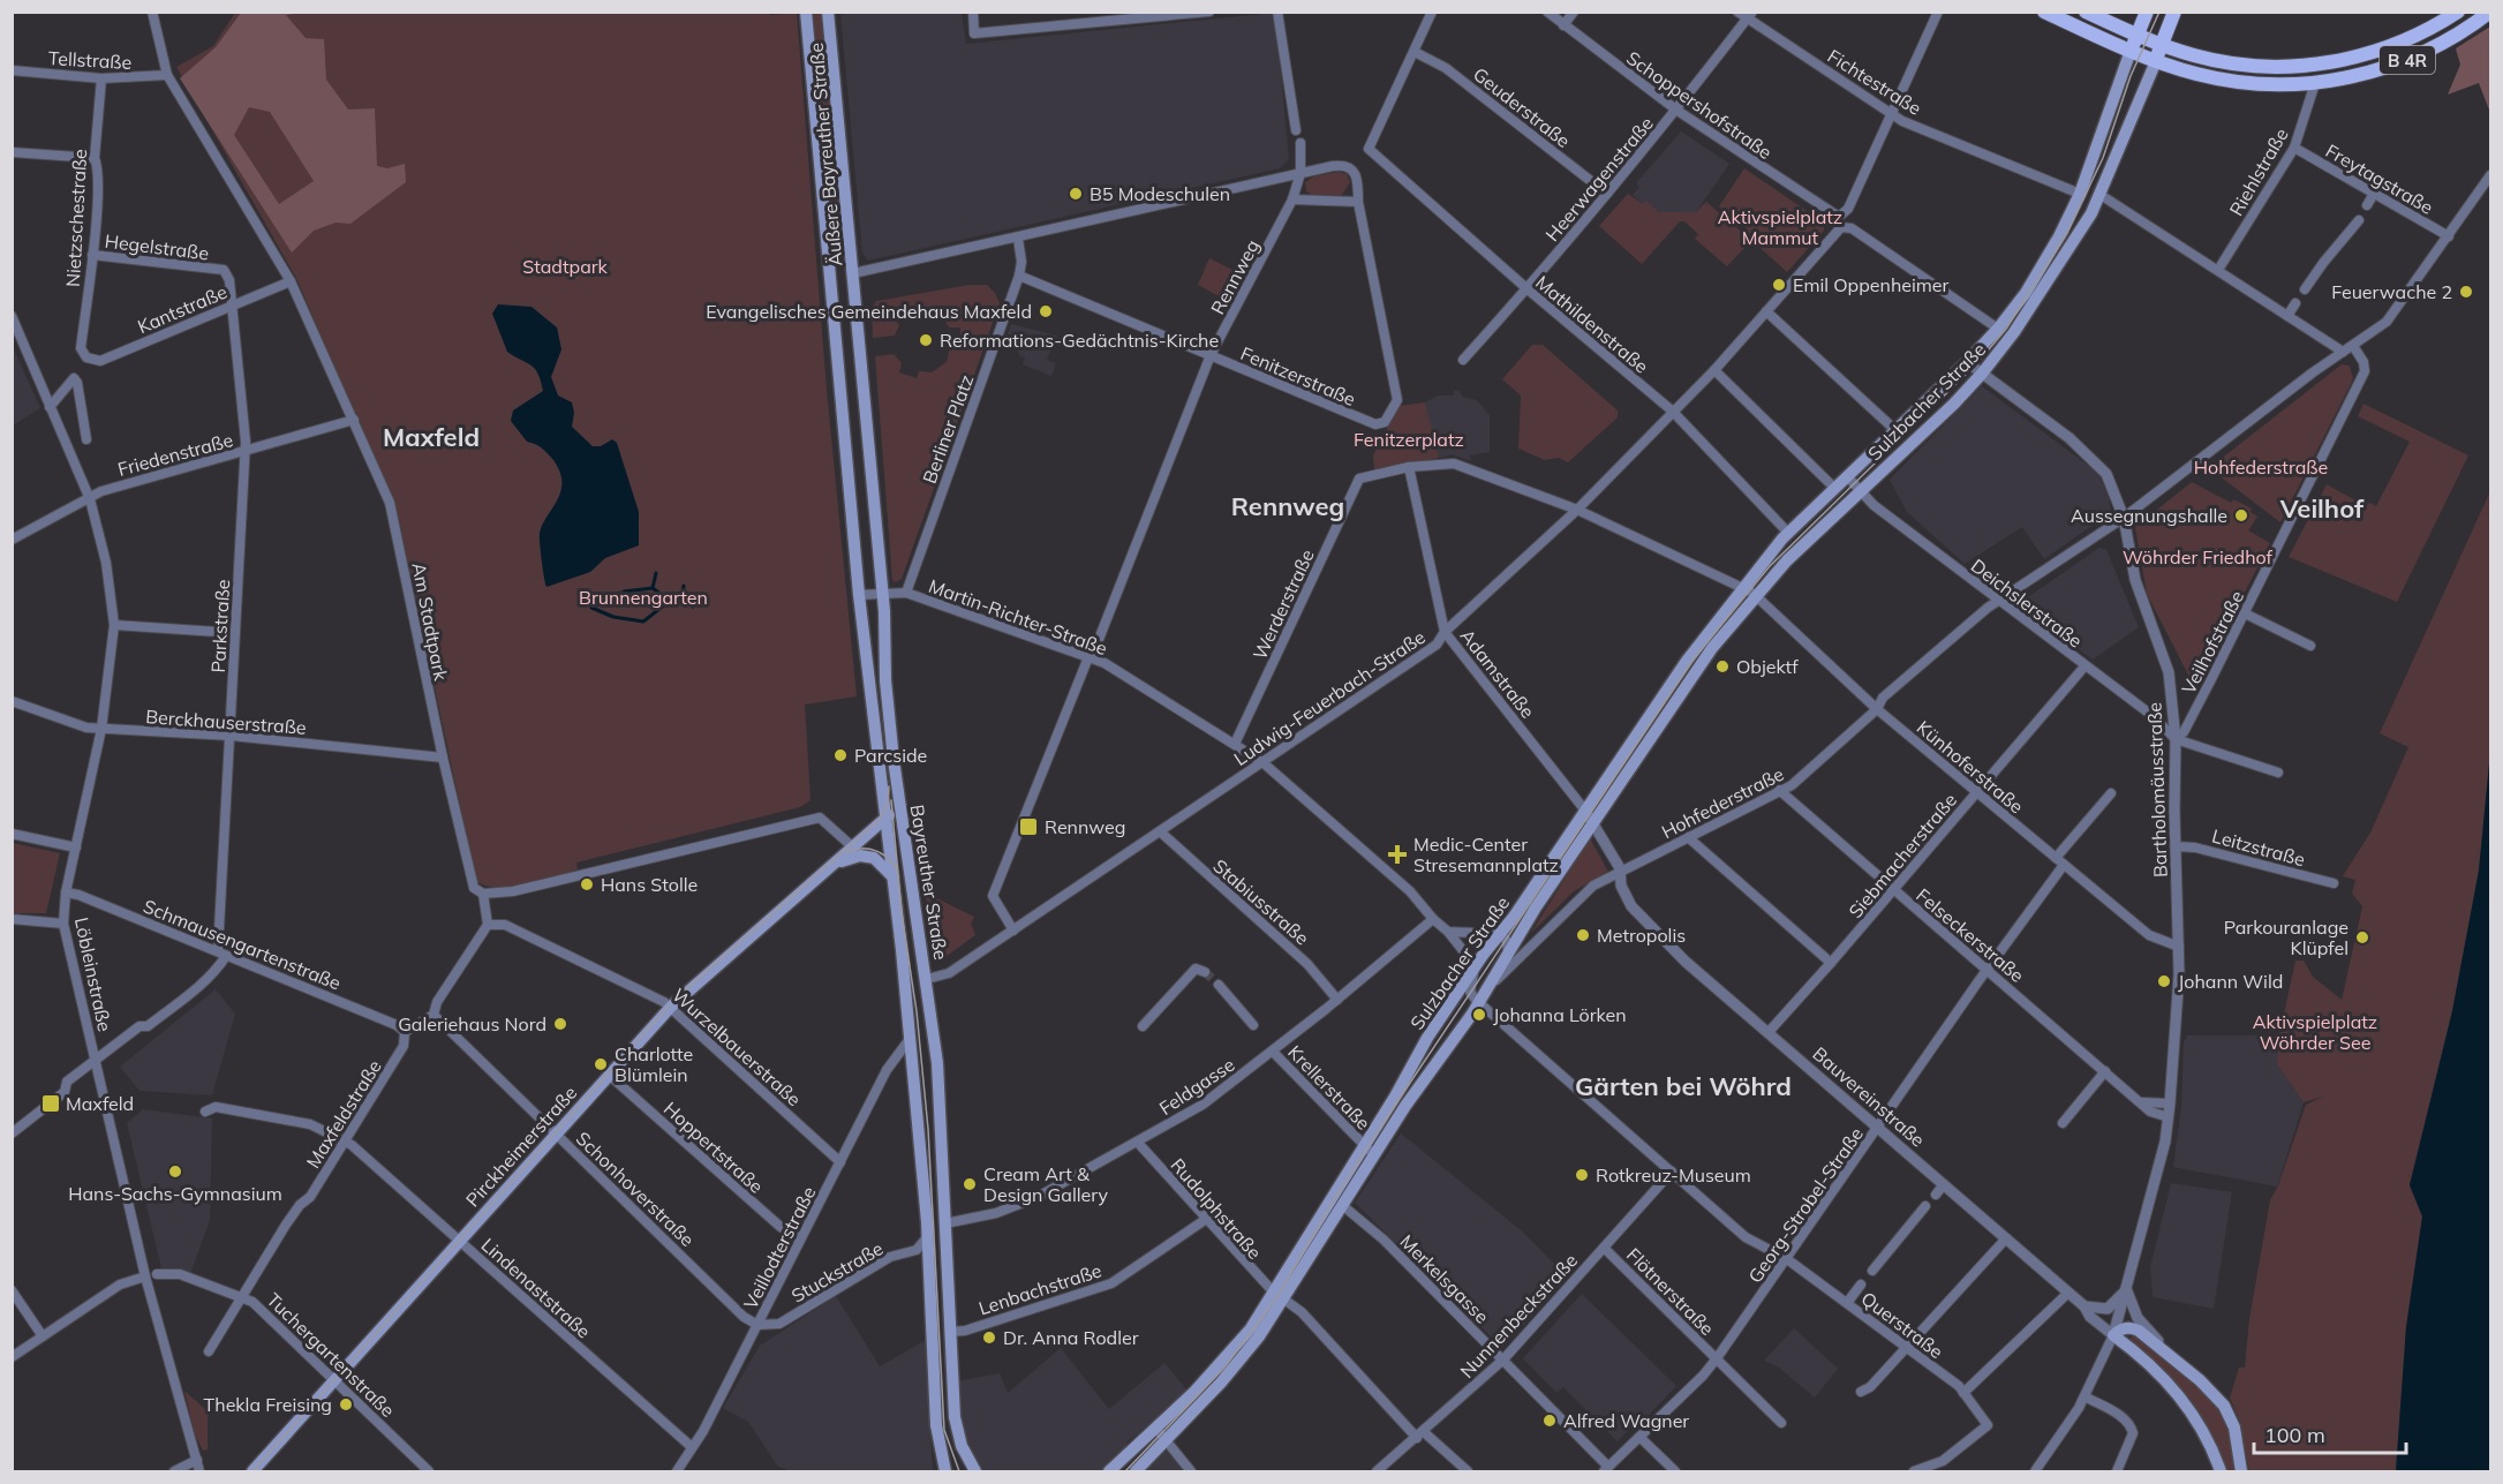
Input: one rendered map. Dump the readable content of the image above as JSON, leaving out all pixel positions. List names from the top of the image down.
{
  "streets": {
    "main road": [
      "B 4R",
      "Äußere Bayreuther Straße",
      "Sulzbacher Straße",
      "Bayreuther Straße",
      "Pirckheimerstraße"
    ],
    "street": [
      "Tellstraße",
      "Fichtestraße",
      "Schoppershofstraße",
      "Geuderstraße",
      "Riehlstraße",
      "Heerwagenstraße",
      "Freytagstraße",
      "Nietzschestraße",
      "Hegelstraße",
      "Rennweg",
      "Kantstraße",
      "Mathildenstraße",
      "Fenitzerstraße",
      "Berliner Platz",
      "Friedenstraße",
      "Deichslerstraße",
      "Werderstraße",
      "Martin-Richter-Straße",
      "Am Stadtpark",
      "Parkstraße",
      "Veilhofstraße",
      "Adamstraße",
      "Ludwig-Feuerbach-Straße",
      "Berckhauserstraße",
      "Künhoferstraße",
      "Bartholomäusstraße",
      "Hohfederstraße",
      "Leitzstraße",
      "Siebmacherstraße",
      "Stabiusstraße",
      "Felseckerstraße",
      "Schmausengartenstraße",
      "Löbleinstraße",
      "Wurzelbauerstraße",
      "Feldgasse",
      "Krellerstraße",
      "Bauvereinstraße",
      "Maxfeldstraße",
      "Hoppertstraße",
      "Schonhoverstraße",
      "Georg-Strobel-Straße",
      "Rudolphstraße",
      "Veillodterstraße",
      "Stuckstraße",
      "Merkelsgasse",
      "Lindenaststraße",
      "Lenbachstraße",
      "Flötnerstraße",
      "Nunnenbeckstraße",
      "Querstraße",
      "Tuchergartenstraße"
    ]
  },
  "crossings": [
    ["Tellstraße", "Nietzschestraße"],
    ["Tellstraße", "Am Stadtpark"],
    ["B 4R", "Riehlstraße"],
    ["B 4R", "Sulzbacher Straße"],
    ["Fichtestraße", "Heerwagenstraße"],
    ["Fichtestraße", "Sulzbacher Straße"],
    ["Fichtestraße", "Ludwig-Feuerbach-Straße"],
    ["Schoppershofstraße", "Heerwagenstraße"],
    ["Schoppershofstraße", "Sulzbacher Straße"],
    ["Schoppershofstraße", "Ludwig-Feuerbach-Straße"],
    ["Geuderstraße", "Heerwagenstraße"],
    ["Geuderstraße", "Mathildenstraße"],
    ["Äußere Bayreuther Straße", "Bayreuther Straße"],
    ["Riehlstraße", "Freytagstraße"],
    ["Heerwagenstraße", "Mathildenstraße"],
    ["Nietzschestraße", "Hegelstraße"],
    ["Nietzschestraße", "Kantstraße"],
    ["Hegelstraße", "Kantstraße"],
    ["Hegelstraße", "Parkstraße"],
    ["Rennweg", "Fenitzerstraße"],
    ["Rennweg", "Martin-Richter-Straße"],
    ["Rennweg", "Ludwig-Feuerbach-Straße"],
    ["Kantstraße", "Am Stadtpark"],
    ["Kantstraße", "Parkstraße"],
    ["Mathildenstraße", "Sulzbacher Straße"],
    ["Mathildenstraße", "Ludwig-Feuerbach-Straße"],
    ["Fenitzerstraße", "Berliner Platz"],
    ["Sulzbacher Straße", "Deichslerstraße"],
    ["Sulzbacher Straße", "Martin-Richter-Straße"],
    ["Sulzbacher Straße", "Adamstraße"],
    ["Sulzbacher Straße", "Ludwig-Feuerbach-Straße"],
    ["Sulzbacher Straße", "Künhoferstraße"],
    ["Sulzbacher Straße", "Bartholomäusstraße"],
    ["Sulzbacher Straße", "Hohfederstraße"],
    ["Sulzbacher Straße", "Krellerstraße"],
    ["Sulzbacher Straße", "Rudolphstraße"],
    ["Sulzbacher Straße", "Merkelsgasse"],
    ["Sulzbacher Straße", "Querstraße"],
    ["Berliner Platz", "Martin-Richter-Straße"],
    ["Friedenstraße", "Am Stadtpark"],
    ["Friedenstraße", "Parkstraße"],
    ["Friedenstraße", "Löbleinstraße"],
    ["Deichslerstraße", "Veilhofstraße"],
    ["Deichslerstraße", "Bartholomäusstraße"],
    ["Deichslerstraße", "Hohfederstraße"],
    ["Deichslerstraße", "Siebmacherstraße"],
    ["Werderstraße", "Martin-Richter-Straße"],
    ["Werderstraße", "Adamstraße"],
    ["Martin-Richter-Straße", "Ludwig-Feuerbach-Straße"],
    ["Martin-Richter-Straße", "Bayreuther Straße"],
    ["Martin-Richter-Straße", "Feldgasse"],
    ["Am Stadtpark", "Berckhauserstraße"],
    ["Parkstraße", "Berckhauserstraße"],
    ["Parkstraße", "Schmausengartenstraße"],
    ["Veilhofstraße", "Bartholomäusstraße"],
    ["Veilhofstraße", "Hohfederstraße"],
    ["Adamstraße", "Ludwig-Feuerbach-Straße"],
    ["Adamstraße", "Hohfederstraße"],
    ["Adamstraße", "Bauvereinstraße"],
    ["Ludwig-Feuerbach-Straße", "Bayreuther Straße"],
    ["Ludwig-Feuerbach-Straße", "Stabiusstraße"],
    ["Berckhauserstraße", "Löbleinstraße"],
    ["Künhoferstraße", "Bartholomäusstraße"],
    ["Künhoferstraße", "Hohfederstraße"],
    ["Künhoferstraße", "Siebmacherstraße"],
    ["Künhoferstraße", "Georg-Strobel-Straße"],
    ["Bartholomäusstraße", "Hohfederstraße"],
    ["Bartholomäusstraße", "Leitzstraße"],
    ["Bartholomäusstraße", "Felseckerstraße"],
    ["Bartholomäusstraße", "Bauvereinstraße"],
    ["Hohfederstraße", "Felseckerstraße"],
    ["Hohfederstraße", "Bauvereinstraße"],
    ["Siebmacherstraße", "Felseckerstraße"],
    ["Siebmacherstraße", "Bauvereinstraße"],
    ["Bayreuther Straße", "Feldgasse"],
    ["Bayreuther Straße", "Pirckheimerstraße"],
    ["Bayreuther Straße", "Veillodterstraße"],
    ["Bayreuther Straße", "Stuckstraße"],
    ["Bayreuther Straße", "Lenbachstraße"],
    ["Stabiusstraße", "Feldgasse"],
    ["Felseckerstraße", "Georg-Strobel-Straße"],
    ["Schmausengartenstraße", "Löbleinstraße"],
    ["Schmausengartenstraße", "Maxfeldstraße"],
    ["Wurzelbauerstraße", "Pirckheimerstraße"],
    ["Wurzelbauerstraße", "Veillodterstraße"],
    ["Feldgasse", "Krellerstraße"],
    ["Feldgasse", "Rudolphstraße"],
    ["Bauvereinstraße", "Georg-Strobel-Straße"],
    ["Maxfeldstraße", "Lindenaststraße"],
    ["Maxfeldstraße", "Tuchergartenstraße"],
    ["Pirckheimerstraße", "Hoppertstraße"],
    ["Pirckheimerstraße", "Schonhoverstraße"],
    ["Pirckheimerstraße", "Lindenaststraße"],
    ["Pirckheimerstraße", "Tuchergartenstraße"],
    ["Hoppertstraße", "Veillodterstraße"],
    ["Schonhoverstraße", "Veillodterstraße"],
    ["Schonhoverstraße", "Stuckstraße"],
    ["Georg-Strobel-Straße", "Merkelsgasse"],
    ["Georg-Strobel-Straße", "Flötnerstraße"],
    ["Georg-Strobel-Straße", "Querstraße"],
    ["Rudolphstraße", "Lenbachstraße"],
    ["Rudolphstraße", "Nunnenbeckstraße"],
    ["Veillodterstraße", "Stuckstraße"],
    ["Veillodterstraße", "Lindenaststraße"],
    ["Merkelsgasse", "Nunnenbeckstraße"],
    ["Flötnerstraße", "Nunnenbeckstraße"],
    ["Nunnenbeckstraße", "Querstraße"]
  ],
  "districts": [
    "Maxfeld",
    "Rennweg",
    "Veilhof",
    "Gärten bei Wöhrd"
  ],
  "parks": [
    "Aktivspielplatz Mammut",
    "Stadtpark",
    "Fenitzerplatz",
    "Hohfederstraße",
    "Wöhrder Friedhof",
    "Brunnengarten",
    "Aktivspielplatz Wöhrder See"
  ],
  "places": {
    "other": [
      "B5 Modeschulen",
      "Emil Oppenheimer",
      "Feuerwache 2",
      "Evangelisches Gemeindehaus Maxfeld",
      "Reformations-Gedächtnis-Kirche",
      "Aussegnungshalle",
      "Objektf",
      "Parcside",
      "Hans Stolle",
      "Metropolis",
      "Parkouranlage Klüpfel",
      "Johann Wild",
      "Johanna Lörken",
      "Galeriehaus Nord",
      "Charlotte Blümlein",
      "Hans-Sachs-Gymnasium",
      "Rotkreuz-Museum",
      "Cream Art & Design Gallery",
      "Dr. Anna Rodler",
      "Thekla Freising",
      "Alfred Wagner"
    ],
    "transit": ["Rennweg", "Maxfeld"],
    "health": ["Medic-Center Stresemannplatz"]
  },
  "scale_bar": "100 m"
}
